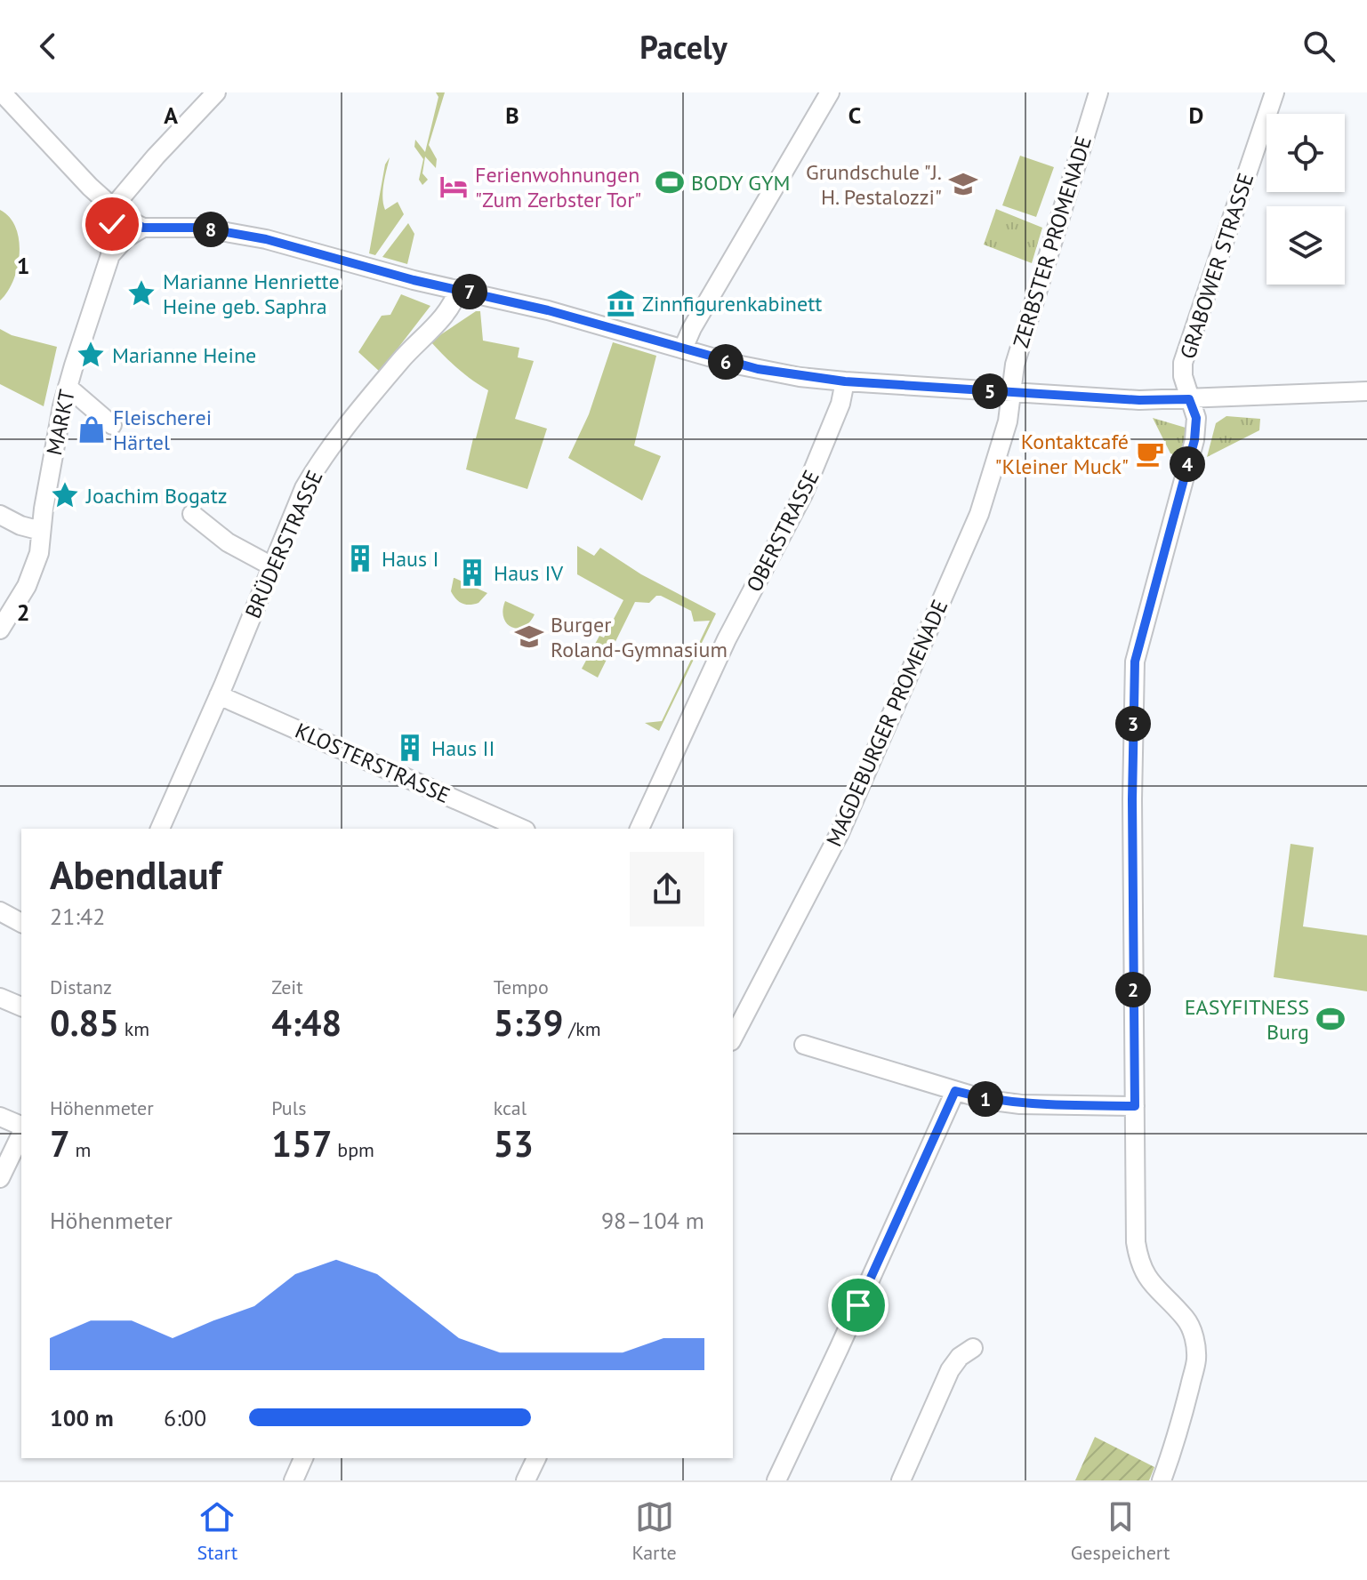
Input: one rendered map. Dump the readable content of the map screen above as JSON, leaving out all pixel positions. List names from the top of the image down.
{
  "streets": {
    "street": [
      "ZERBSTER PROMENADE",
      "GRABOWER STRASSE",
      "MARKT",
      "OBERSTRASSE",
      "BRÜDERSTRASSE",
      "MAGDEBURGER PROMENADE",
      "KLOSTERSTRASSE"
    ]
  },
  "crossings": [
    ["ZERBSTER PROMENADE", "MAGDEBURGER PROMENADE"],
    ["BRÜDERSTRASSE", "KLOSTERSTRASSE"]
  ],
  "places": {
    "sports": ["BODY GYM", "EASYFITNESS Burg"],
    "school or university": ["Grundschule \"J. H. Pestalozzi\"", "Burger Roland-Gymnasium"],
    "hotel": ["Ferienwohnungen \"Zum Zerbster Tor\""],
    "place": ["Marianne Henriette Heine geb. Saphra", "Marianne Heine", "Joachim Bogatz"],
    "museum": ["Zinnfigurenkabinett"],
    "shop": ["Fleischerei Härtel"],
    "cafe": ["Kontaktcafé \"Kleiner Muck\""],
    "building": ["Haus I", "Haus IV", "Haus II"]
  },
  "page": {
    "header": "Pacely",
    "pins": [
      "8",
      "7",
      "6",
      "5",
      "4",
      "3",
      "2",
      "1"
    ],
    "heading": ["Abendlauf", "21:42"],
    "stats": [
      ["Distanz", "0.85 km"],
      ["Zeit", "4:48"],
      ["Tempo", "5:39 /km"],
      ["Höhenmeter", "7 m"],
      ["Puls", "157 bpm"],
      ["kcal", "53"]
    ],
    "chart": ["Höhenmeter", "98–104 m"],
    "list": [
      {
        "name": "100 m",
        "note": "6:00"
      }
    ],
    "tabs": ["Start", "Karte", "Gespeichert"]
  },
  "grid": {
    "columns": [
      "A",
      "B",
      "C",
      "D"
    ],
    "rows": ["1", "2"]
  }
}
